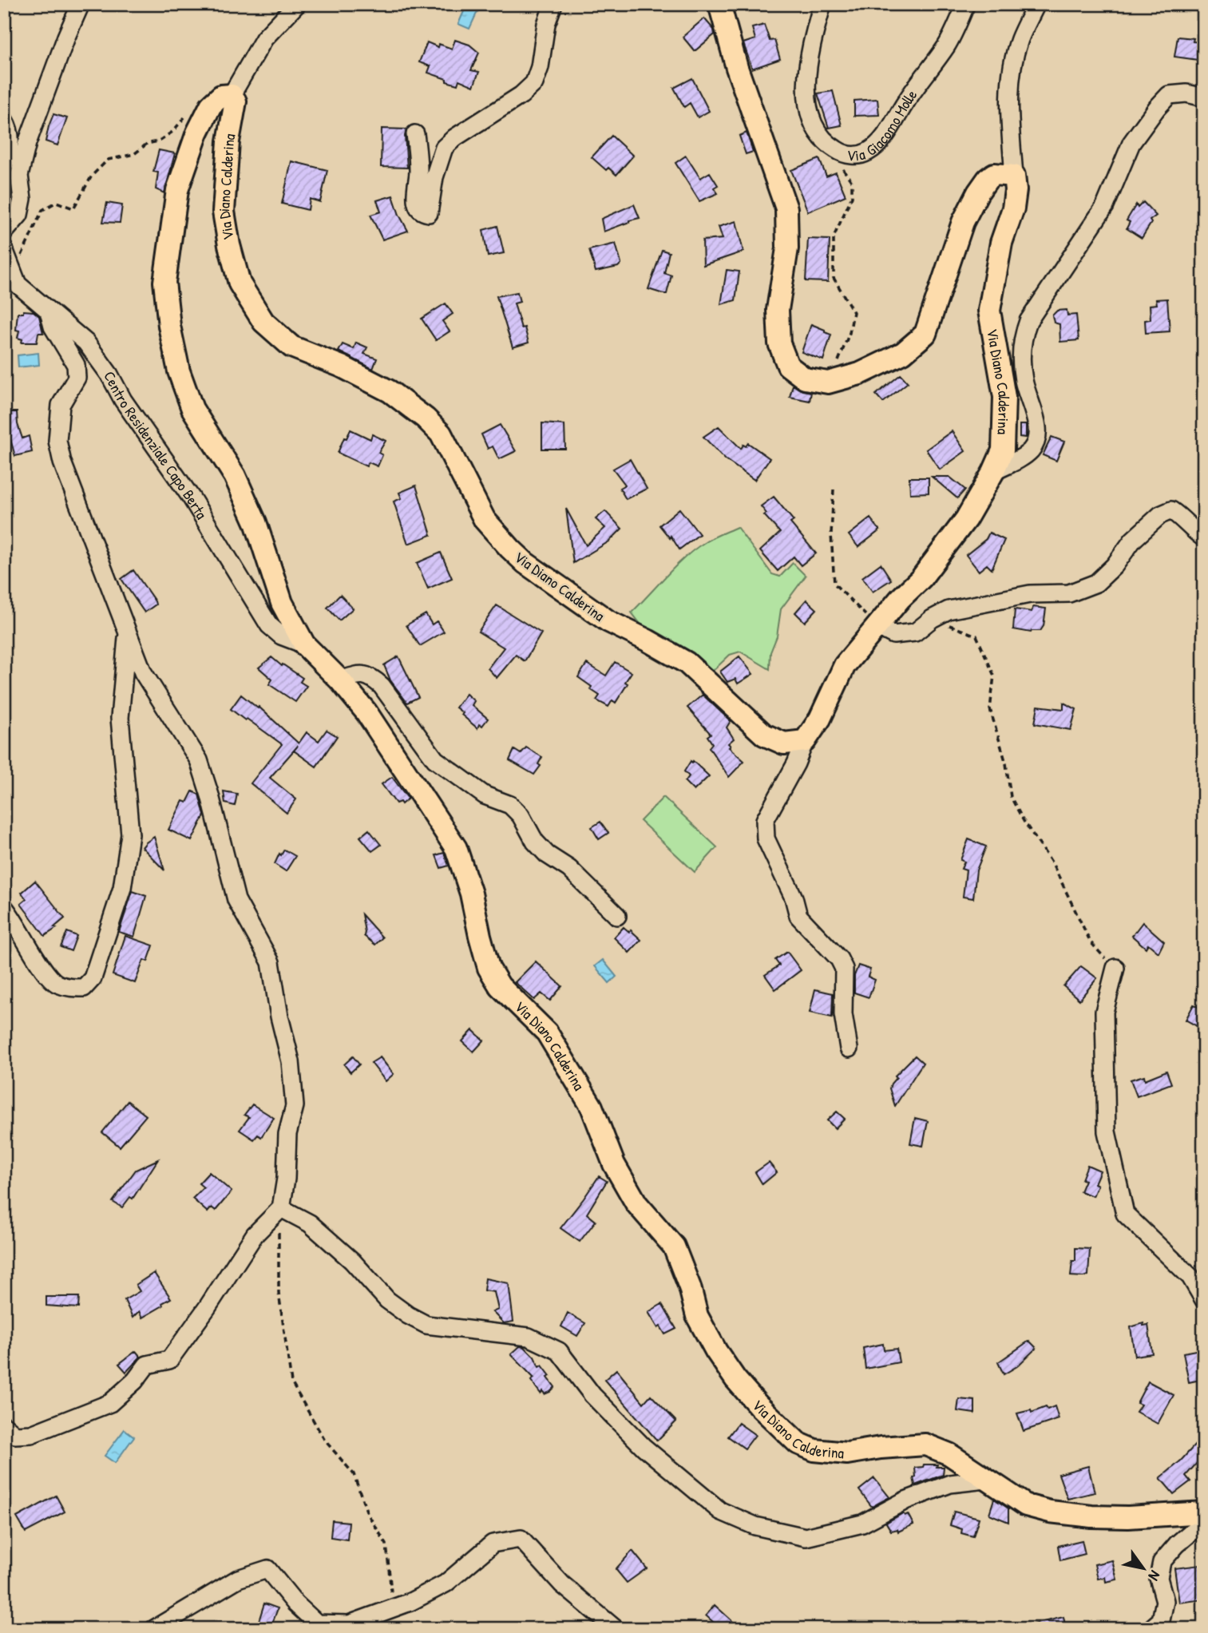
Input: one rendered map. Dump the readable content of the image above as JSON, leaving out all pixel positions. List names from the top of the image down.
{
  "streets": {
    "main road": ["Via Diano Calderina"],
    "street": ["Via Giacomo Molle", "Centro Residenziale Capo Berta"]
  },
  "crossings": [
    ["Via Diano Calderina", "Centro Residenziale Capo Berta"]
  ],
  "north": "bottom right"
}
